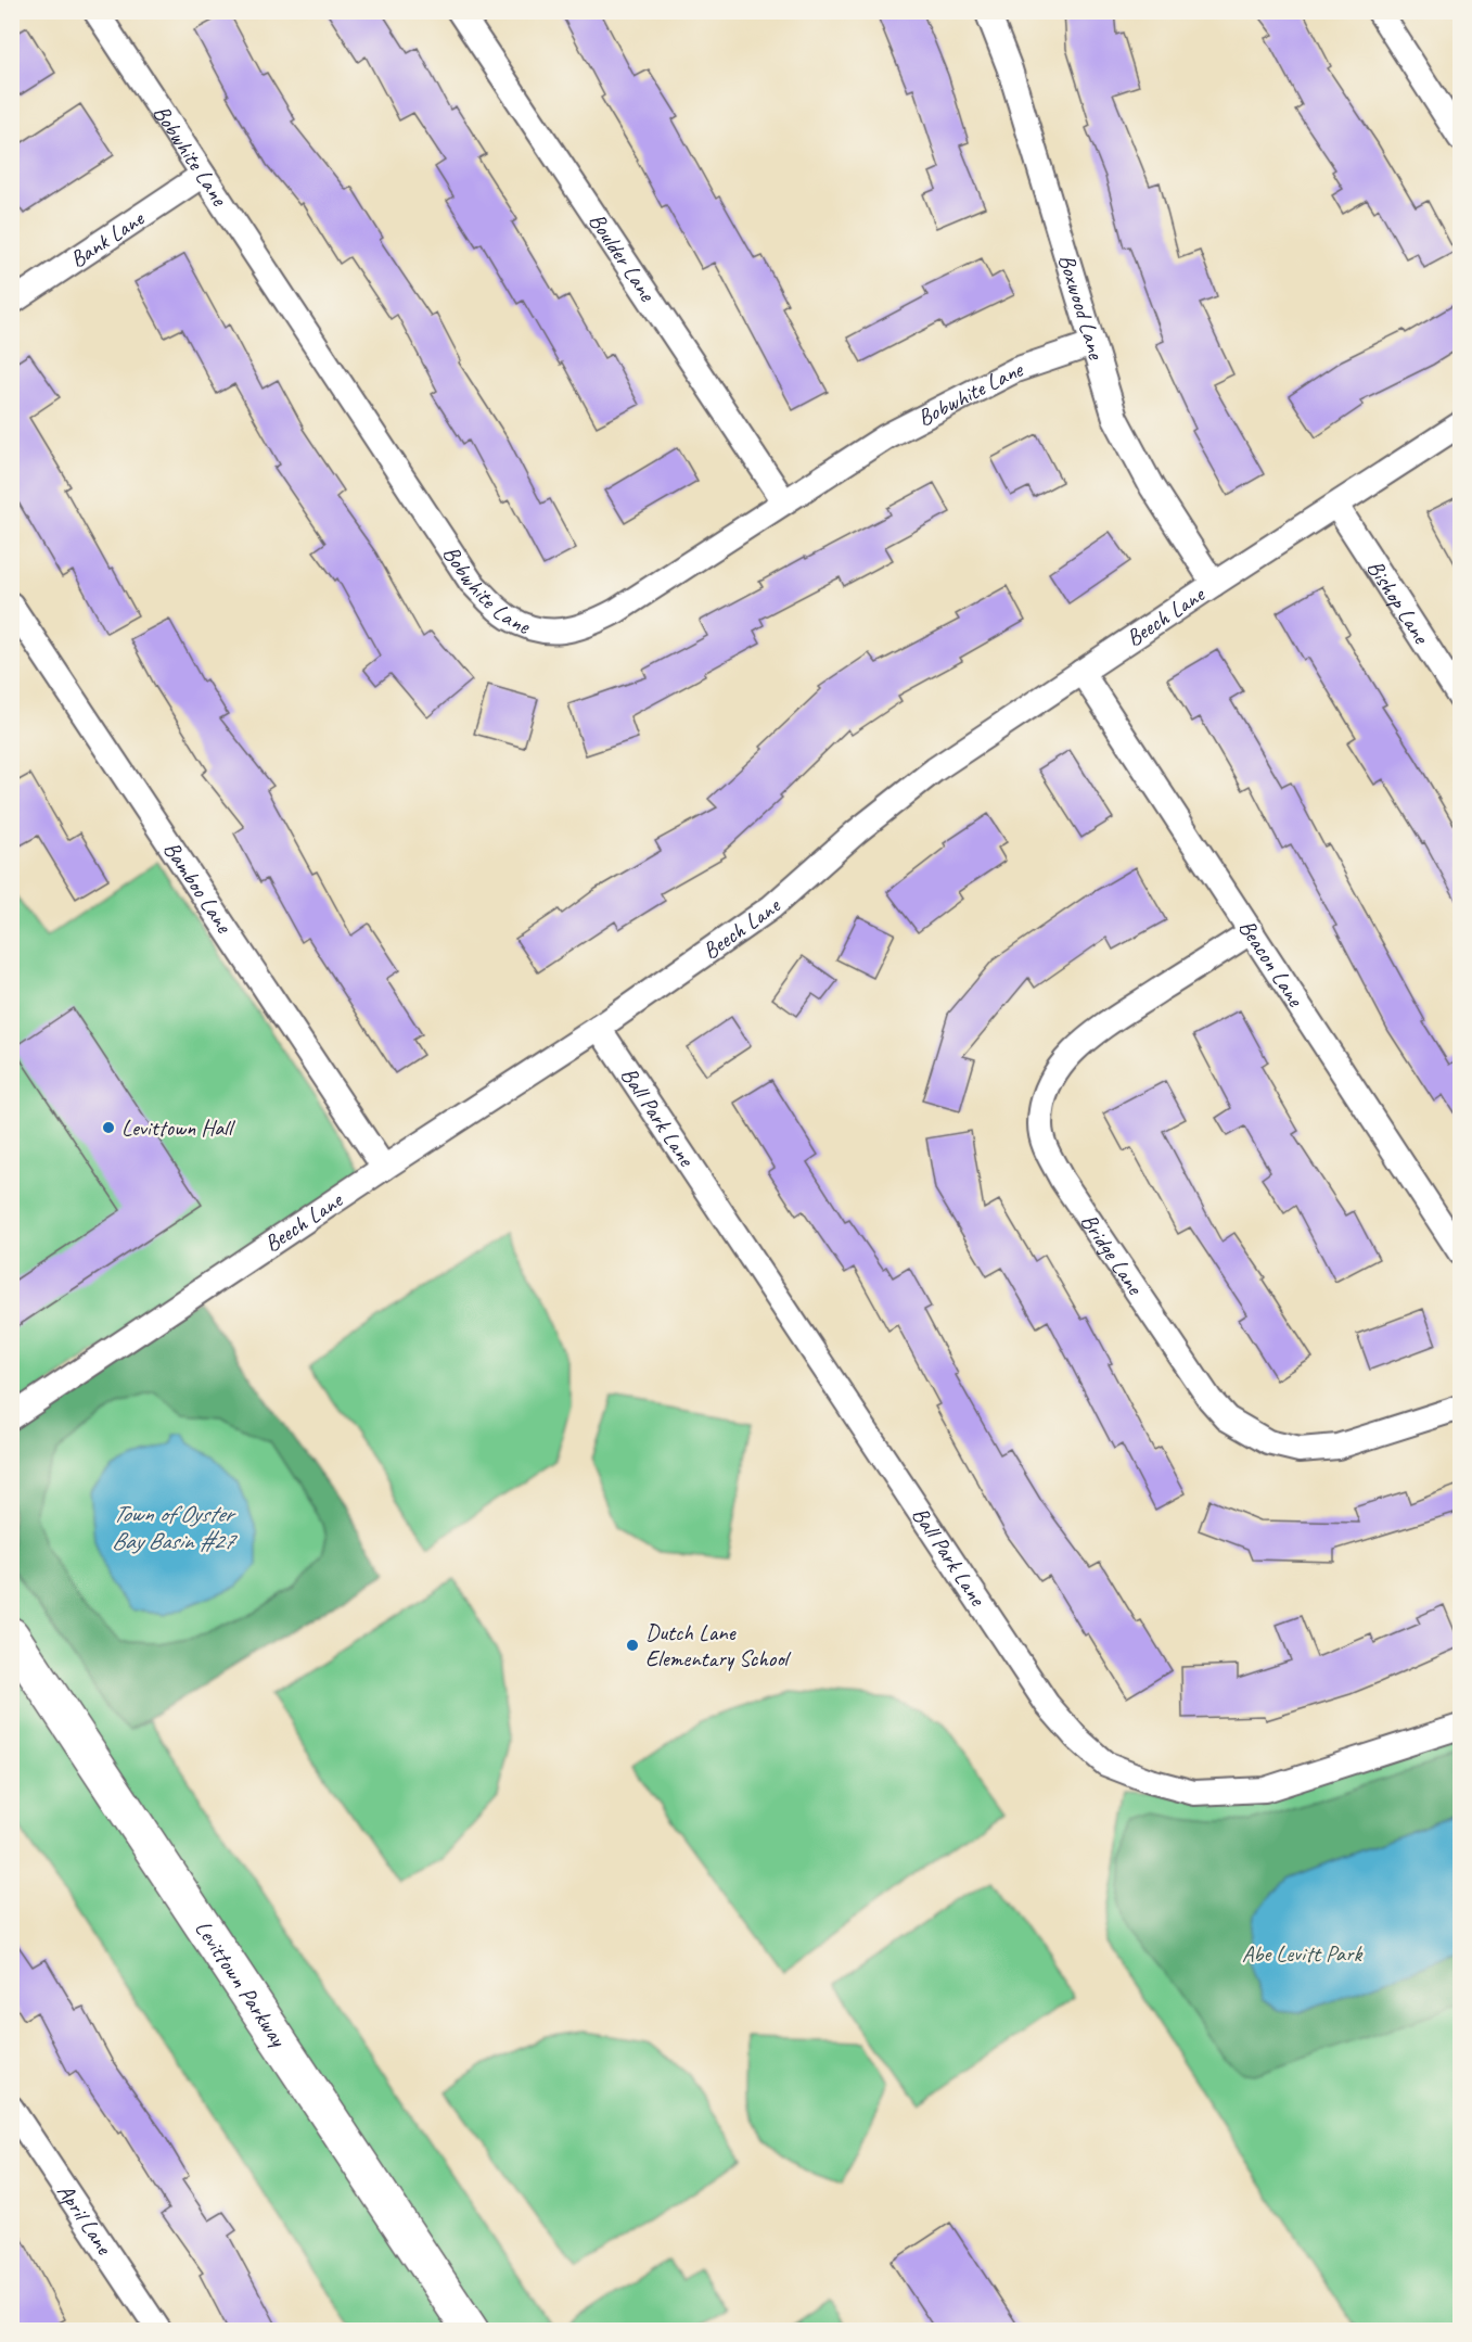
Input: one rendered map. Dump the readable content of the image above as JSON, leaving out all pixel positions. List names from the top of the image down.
{
  "streets": {
    "street": [
      "Bobwhite Lane",
      "Bank Lane",
      "Boulder Lane",
      "Boxwood Lane",
      "Bishop Lane",
      "Beech Lane",
      "Bamboo Lane",
      "Beacon Lane",
      "Ball Park Lane",
      "Bridge Lane",
      "Levittown Parkway",
      "April Lane"
    ]
  },
  "crossings": [
    ["Bobwhite Lane", "Bank Lane"],
    ["Bobwhite Lane", "Boulder Lane"],
    ["Bobwhite Lane", "Boxwood Lane"],
    ["Boxwood Lane", "Beech Lane"],
    ["Bishop Lane", "Beech Lane"],
    ["Beech Lane", "Bamboo Lane"],
    ["Beech Lane", "Beacon Lane"],
    ["Beech Lane", "Ball Park Lane"],
    ["Beacon Lane", "Bridge Lane"]
  ],
  "water": ["Town of Oyster Bay Basin #27"],
  "parks": ["Abe Levitt Park"],
  "places": ["Levittown Hall", "Dutch Lane Elementary School"]
}
